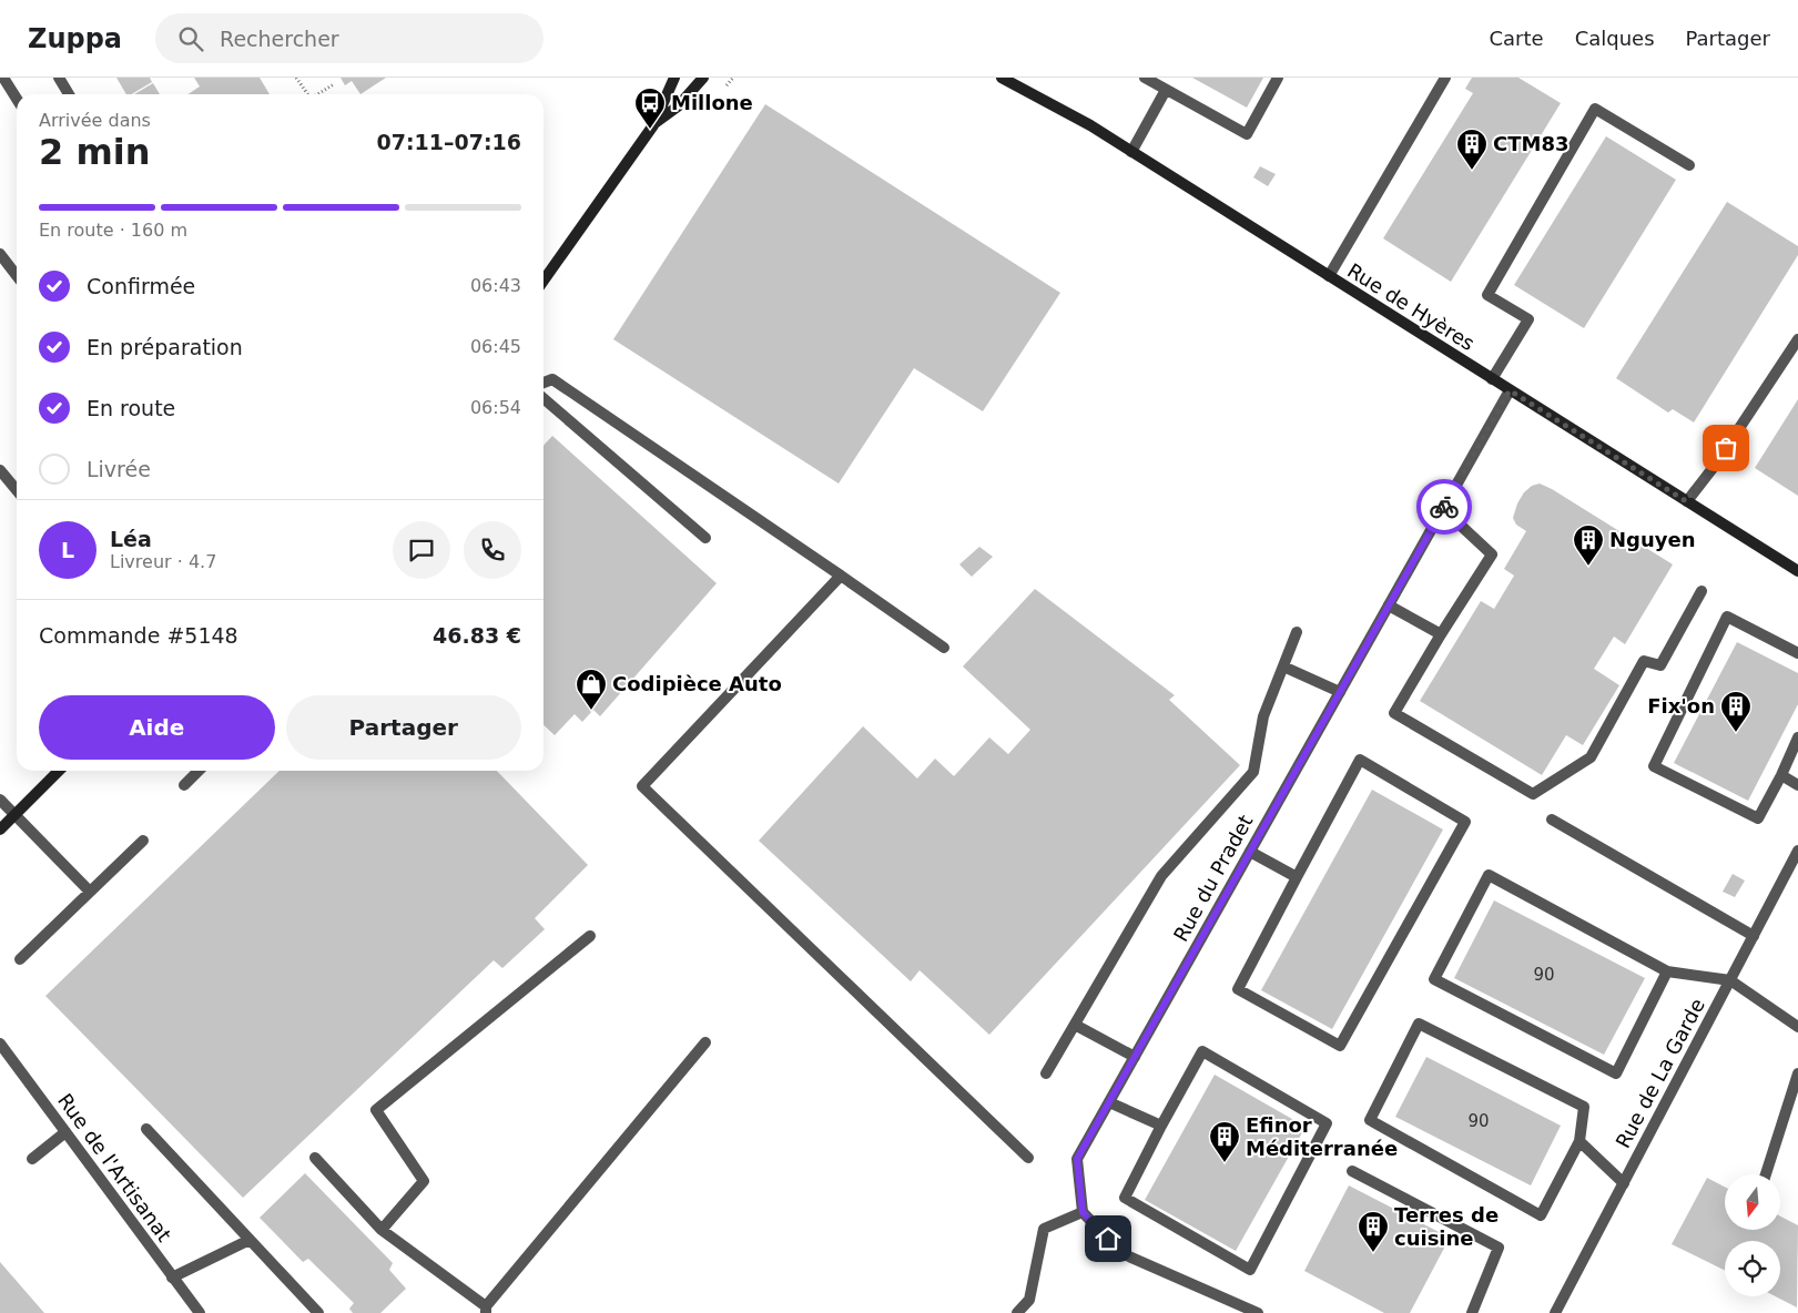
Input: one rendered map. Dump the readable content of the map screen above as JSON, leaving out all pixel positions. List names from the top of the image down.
{
  "streets": {
    "street": [
      "Rue de Hyères",
      "Rue du Pradet",
      "Rue de La Garde",
      "Rue de l'Artisanat"
    ]
  },
  "crossings": [
    ["Rue de Hyères", "Rue du Pradet"]
  ],
  "places": {
    "bus stop": ["Millone"],
    "building": [
      "CTM83",
      "Nguyen",
      "Fix'on",
      "Efinor Méditerranée",
      "Terres de cuisine"
    ],
    "shop": ["Codipièce Auto"]
  },
  "house_numbers": ["90", "90"],
  "north": "bottom",
  "page": {
    "header": "Zuppa",
    "search": "Rechercher",
    "nav": ["Carte", "Calques", "Partager"],
    "heading": ["2 min", "Arrivée dans", "07:11–07:16"],
    "panel": [
      "Léa",
      "Livreur · 4.7",
      "Commande #5148",
      "46.83 €"
    ],
    "bar": "En route · 160 m",
    "list": [
      ["Confirmée", "06:43"],
      ["En préparation", "06:45"],
      ["En route", "06:54"],
      "Livrée"
    ],
    "round": "L",
    "buttons": ["Aide", "Partager"]
  }
}
